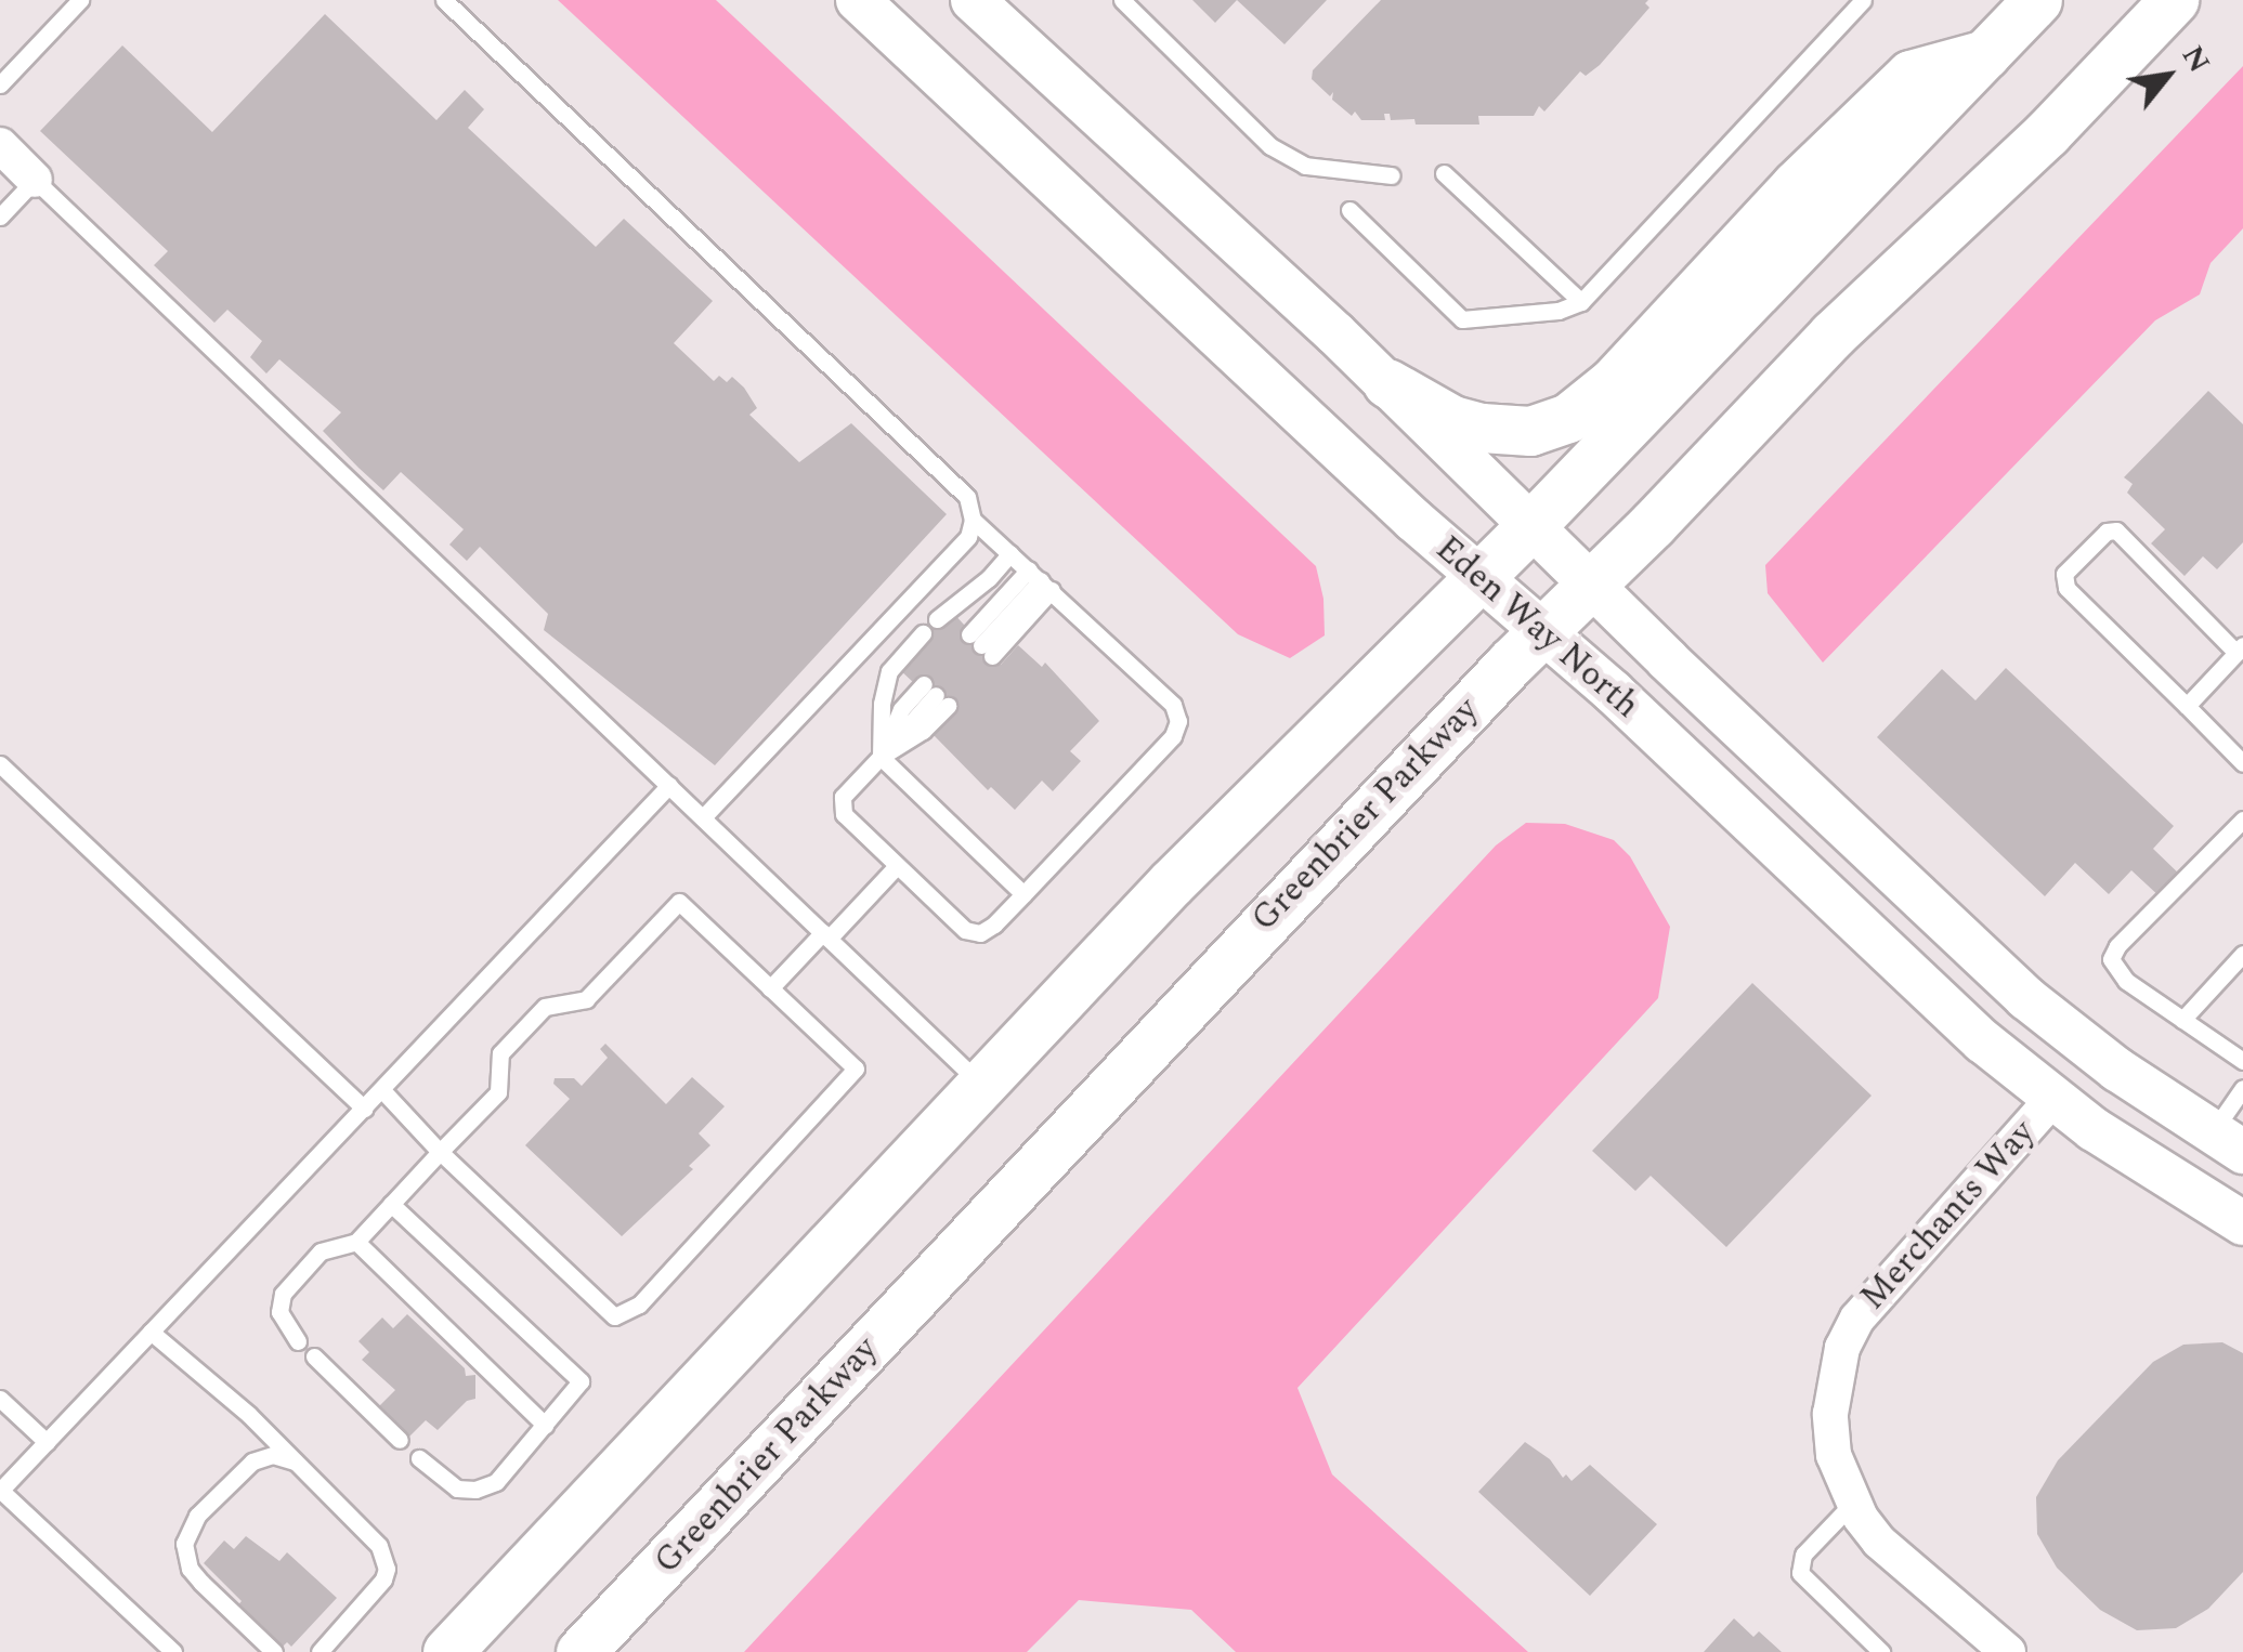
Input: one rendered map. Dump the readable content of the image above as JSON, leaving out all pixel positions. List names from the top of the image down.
{
  "streets": {
    "main road": ["Greenbrier Parkway"],
    "street": ["Eden Way North", "Merchants Way"]
  },
  "crossings": [
    ["Eden Way North", "Greenbrier Parkway"],
    ["Eden Way North", "Merchants Way"]
  ],
  "north": "top right"
}
